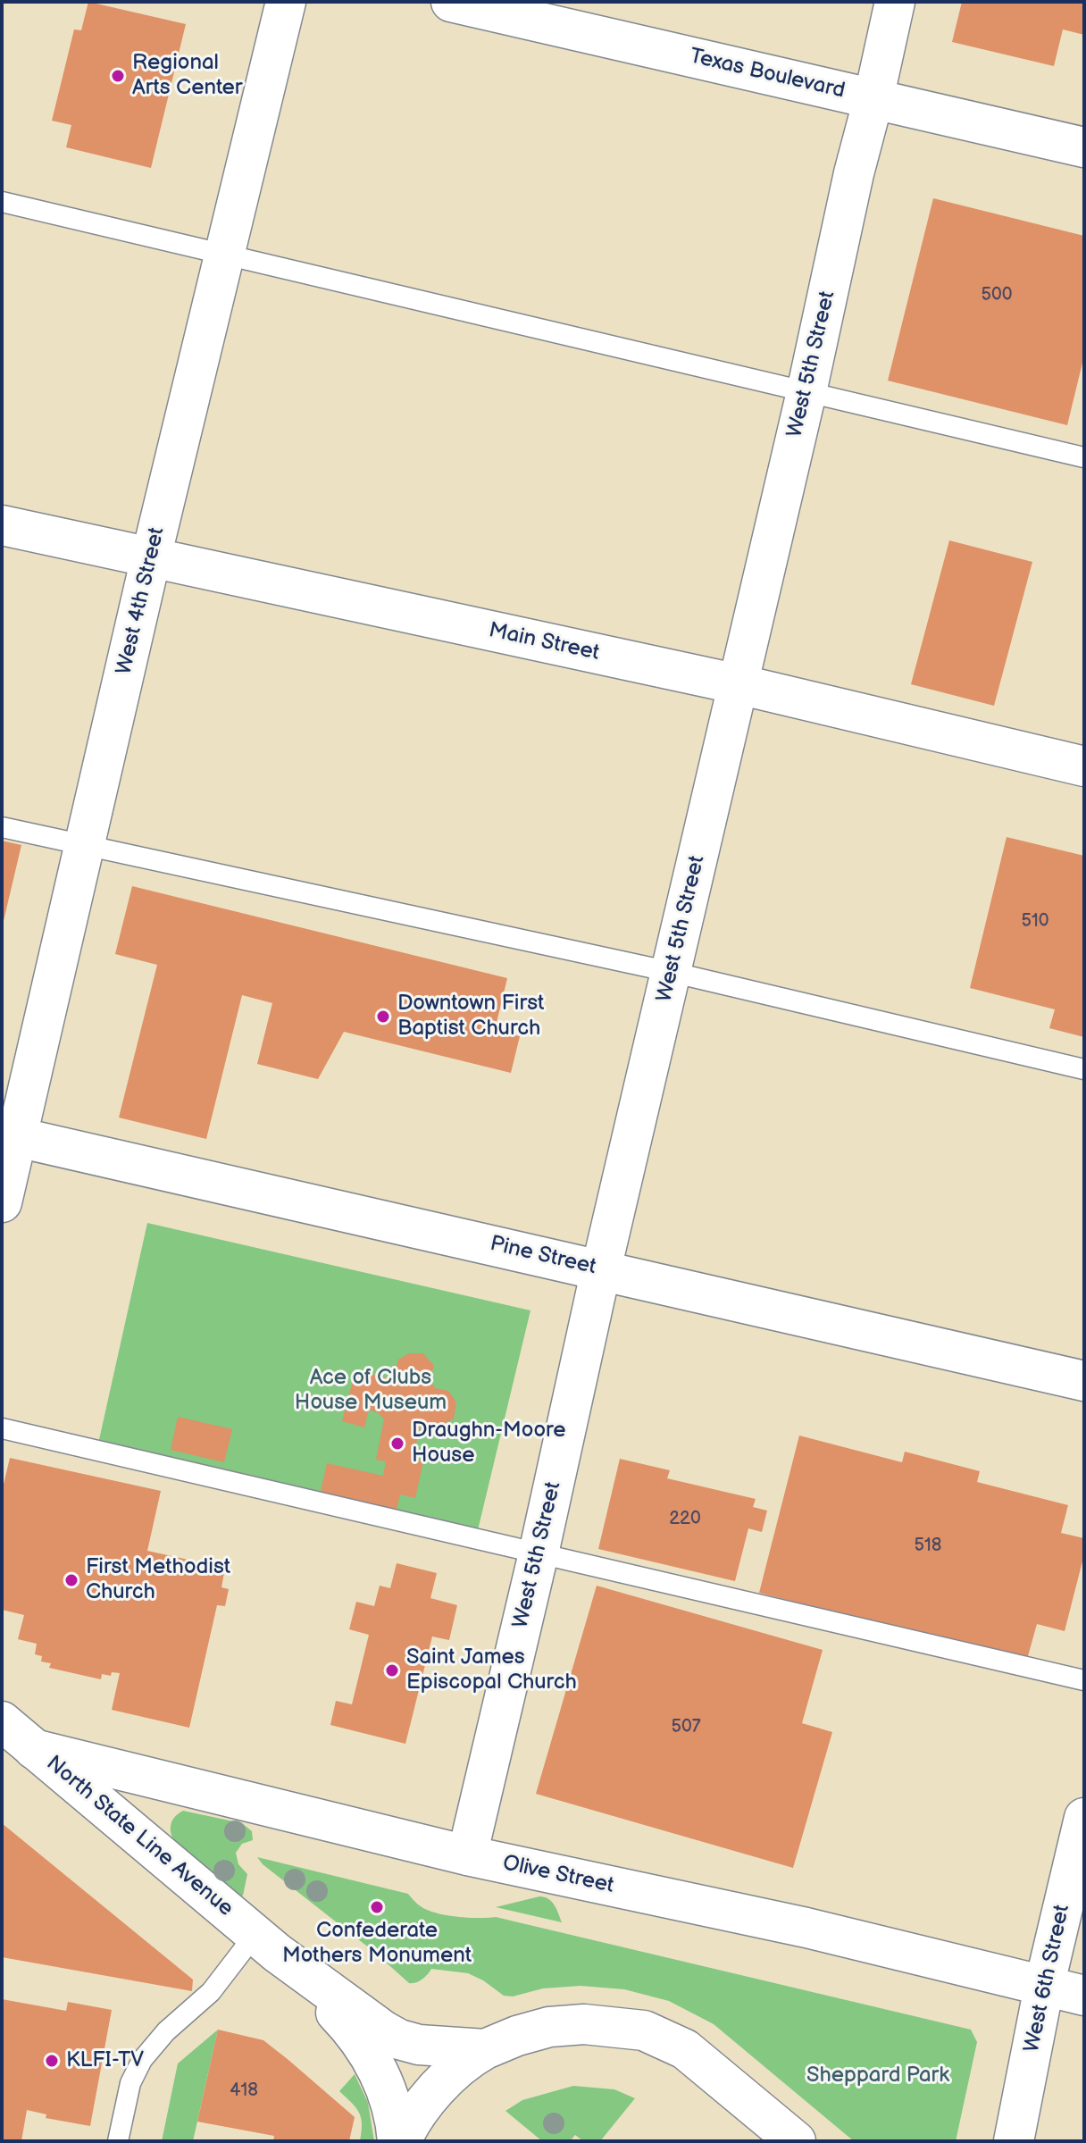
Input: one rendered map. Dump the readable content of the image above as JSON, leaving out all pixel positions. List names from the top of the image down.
{
  "streets": {
    "street": [
      "Texas Boulevard",
      "West 5th Street",
      "West 4th Street",
      "Main Street",
      "Pine Street",
      "North State Line Avenue",
      "Olive Street",
      "West 6th Street"
    ]
  },
  "crossings": [
    ["Texas Boulevard", "West 5th Street"],
    ["West 5th Street", "Main Street"],
    ["West 5th Street", "Pine Street"],
    ["West 5th Street", "Olive Street"],
    ["West 4th Street", "Main Street"],
    ["West 4th Street", "Pine Street"],
    ["North State Line Avenue", "Olive Street"],
    ["Olive Street", "West 6th Street"]
  ],
  "parks": ["Ace of Clubs House Museum", "Sheppard Park"],
  "places": [
    "Regional Arts Center",
    "Downtown First Baptist Church",
    "Draughn-Moore House",
    "First Methodist Church",
    "Saint James Episcopal Church",
    "Confederate Mothers Monument",
    "KLFI-TV"
  ],
  "house_numbers": [
    "500",
    "510",
    "220",
    "518",
    "507",
    "418"
  ]
}
